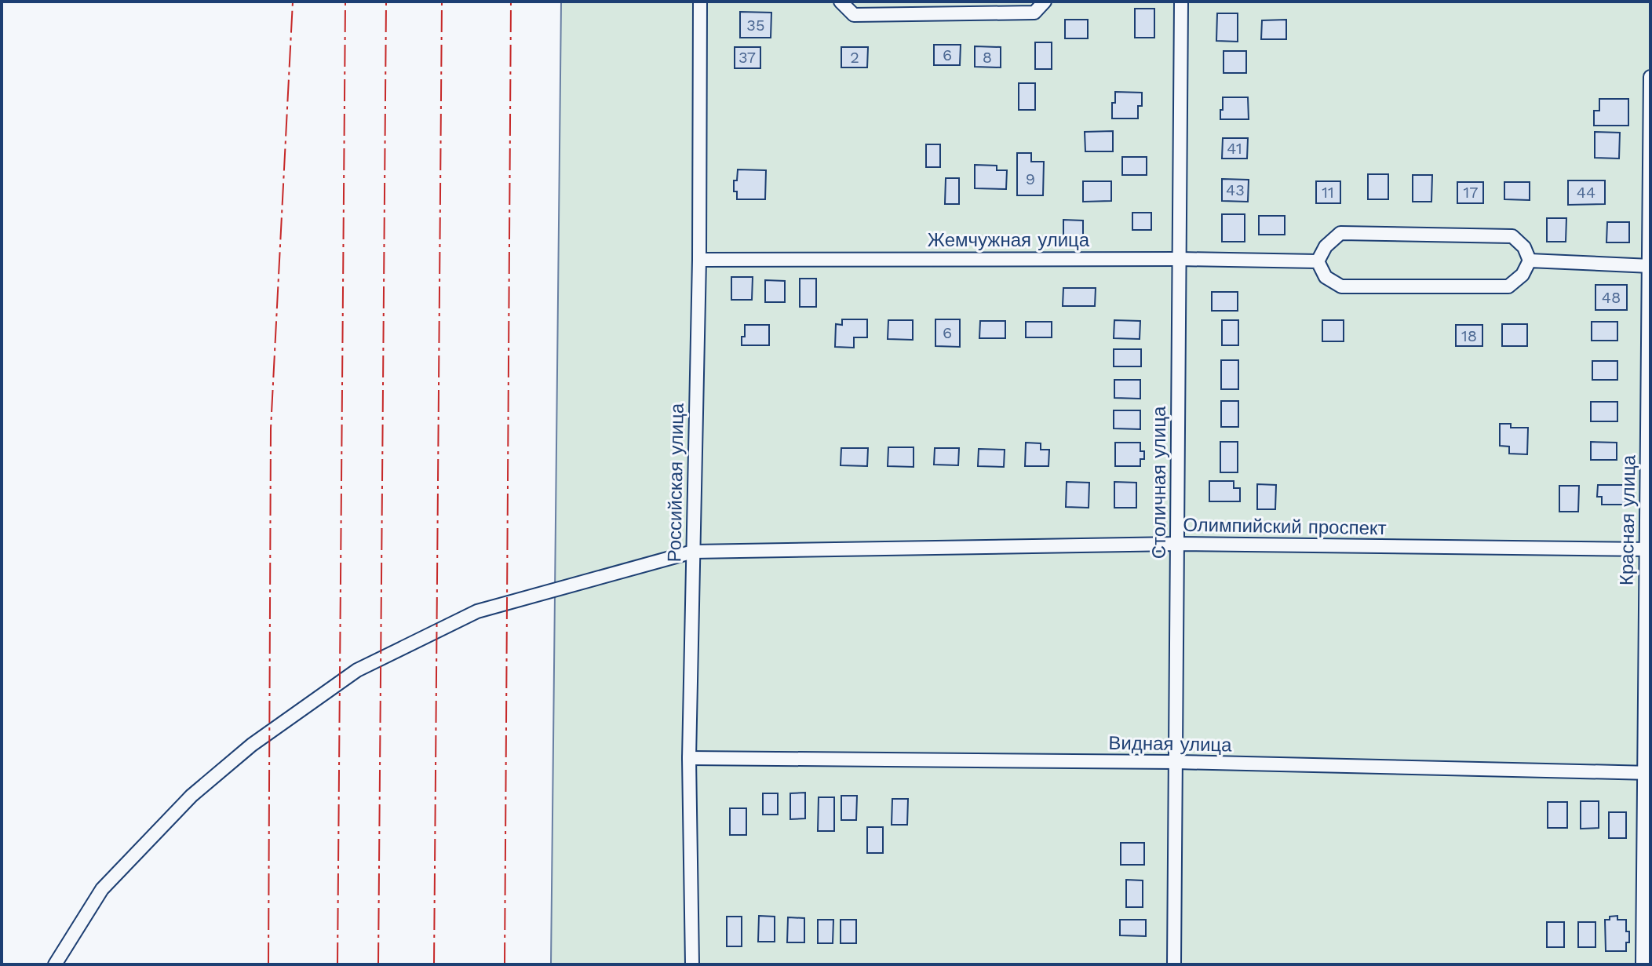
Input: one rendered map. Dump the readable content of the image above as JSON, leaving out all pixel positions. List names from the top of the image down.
{
  "streets": {
    "street": [
      "Жемчужная улица",
      "Российская улица",
      "Столичная улица",
      "Красная улица",
      "Олимпийский проспект",
      "Видная улица"
    ]
  },
  "crossings": [
    ["Жемчужная улица", "Российская улица"],
    ["Жемчужная улица", "Столичная улица"],
    ["Российская улица", "Олимпийский проспект"],
    ["Российская улица", "Видная улица"],
    ["Столичная улица", "Олимпийский проспект"],
    ["Столичная улица", "Видная улица"],
    ["Красная улица", "Олимпийский проспект"],
    ["Красная улица", "Видная улица"]
  ],
  "house_numbers": [
    "35",
    "6",
    "37",
    "2",
    "8",
    "41",
    "9",
    "43",
    "11",
    "17",
    "44",
    "48",
    "6",
    "18"
  ]
}
